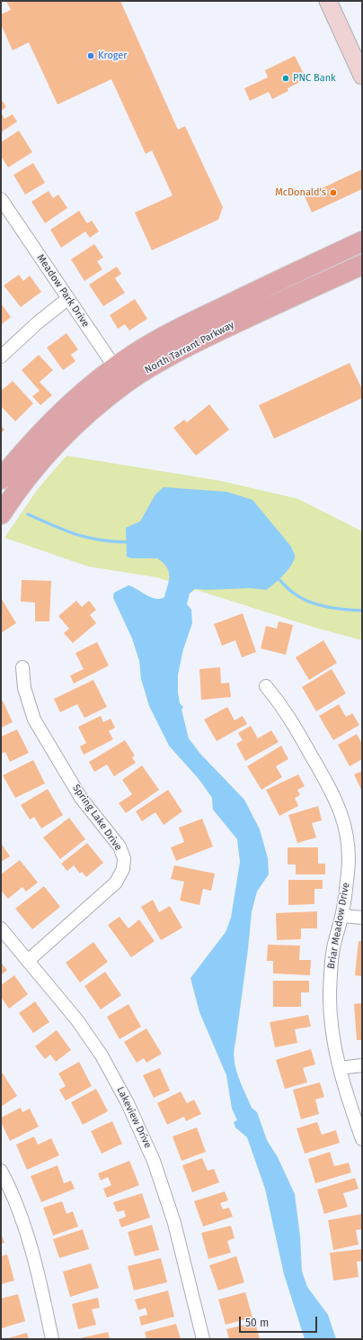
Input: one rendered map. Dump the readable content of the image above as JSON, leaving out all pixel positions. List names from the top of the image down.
{
  "streets": {
    "main road": ["North Tarrant Parkway"],
    "street": [
      "Meadow Park Drive",
      "Spring Lake Drive",
      "Briar Meadow Drive",
      "Lakeview Drive"
    ]
  },
  "crossings": [
    ["Meadow Park Drive", "North Tarrant Parkway"],
    ["Spring Lake Drive", "Lakeview Drive"]
  ],
  "places": ["Kroger", "PNC Bank", "McDonald's"],
  "scale_bar": "50 m"
}
